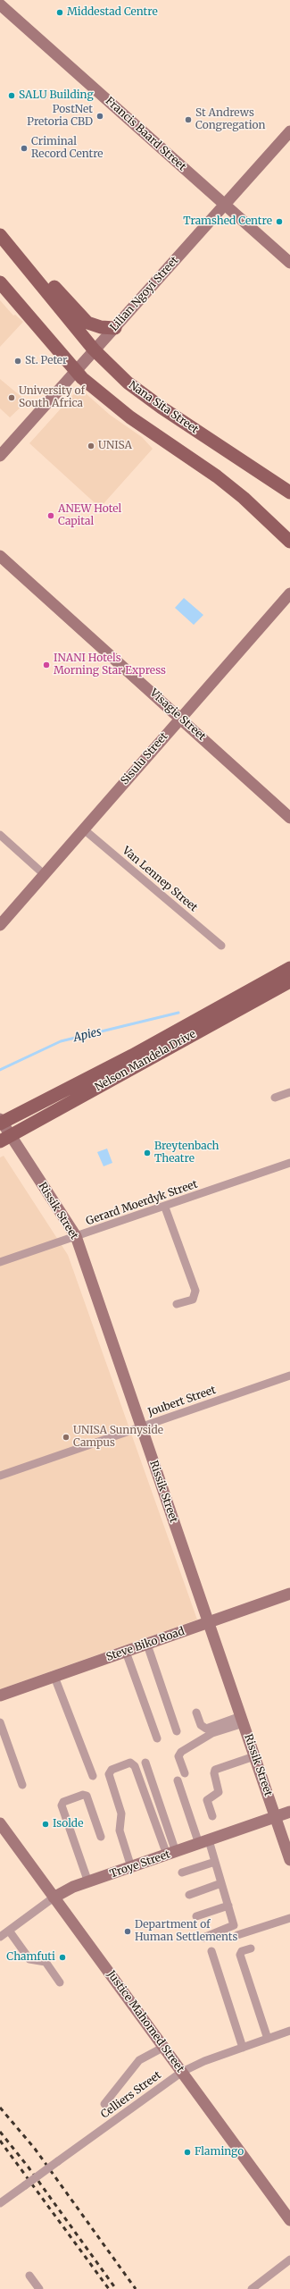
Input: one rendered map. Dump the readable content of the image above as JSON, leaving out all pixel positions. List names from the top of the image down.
{
  "streets": {
    "main road": [
      "Francis Baard Street",
      "Lilian Ngoyi Street",
      "Nana Sita Street",
      "Visagie Street",
      "Sisulu Street",
      "Nelson Mandela Drive",
      "Rissik Street",
      "Steve Biko Road",
      "Troye Street",
      "Justice Mahomed Street"
    ],
    "street": [
      "Van Lennep Street",
      "Gerard Moerdyk Street",
      "Joubert Street",
      "Celliers Street"
    ]
  },
  "crossings": [
    ["Francis Baard Street", "Lilian Ngoyi Street"],
    ["Lilian Ngoyi Street", "Nana Sita Street"],
    ["Visagie Street", "Sisulu Street"],
    ["Sisulu Street", "Van Lennep Street"],
    ["Nelson Mandela Drive", "Rissik Street"],
    ["Gerard Moerdyk Street", "Rissik Street"],
    ["Rissik Street", "Joubert Street"],
    ["Rissik Street", "Steve Biko Road"],
    ["Rissik Street", "Troye Street"],
    ["Troye Street", "Justice Mahomed Street"],
    ["Justice Mahomed Street", "Celliers Street"]
  ],
  "water": ["Apies"],
  "places": [
    "Middestad Centre",
    "SALU Building",
    "PostNet Pretoria CBD",
    "St Andrews Congregation",
    "Criminal Record Centre",
    "Tramshed Centre",
    "St. Peter",
    "University of South Africa",
    "UNISA",
    "ANEW Hotel Capital",
    "INANI Hotels Morning Star Express",
    "Breytenbach Theatre",
    "UNISA Sunnyside Campus",
    "Isolde",
    "Department of Human Settlements",
    "Chamfuti",
    "Flamingo"
  ]
}
